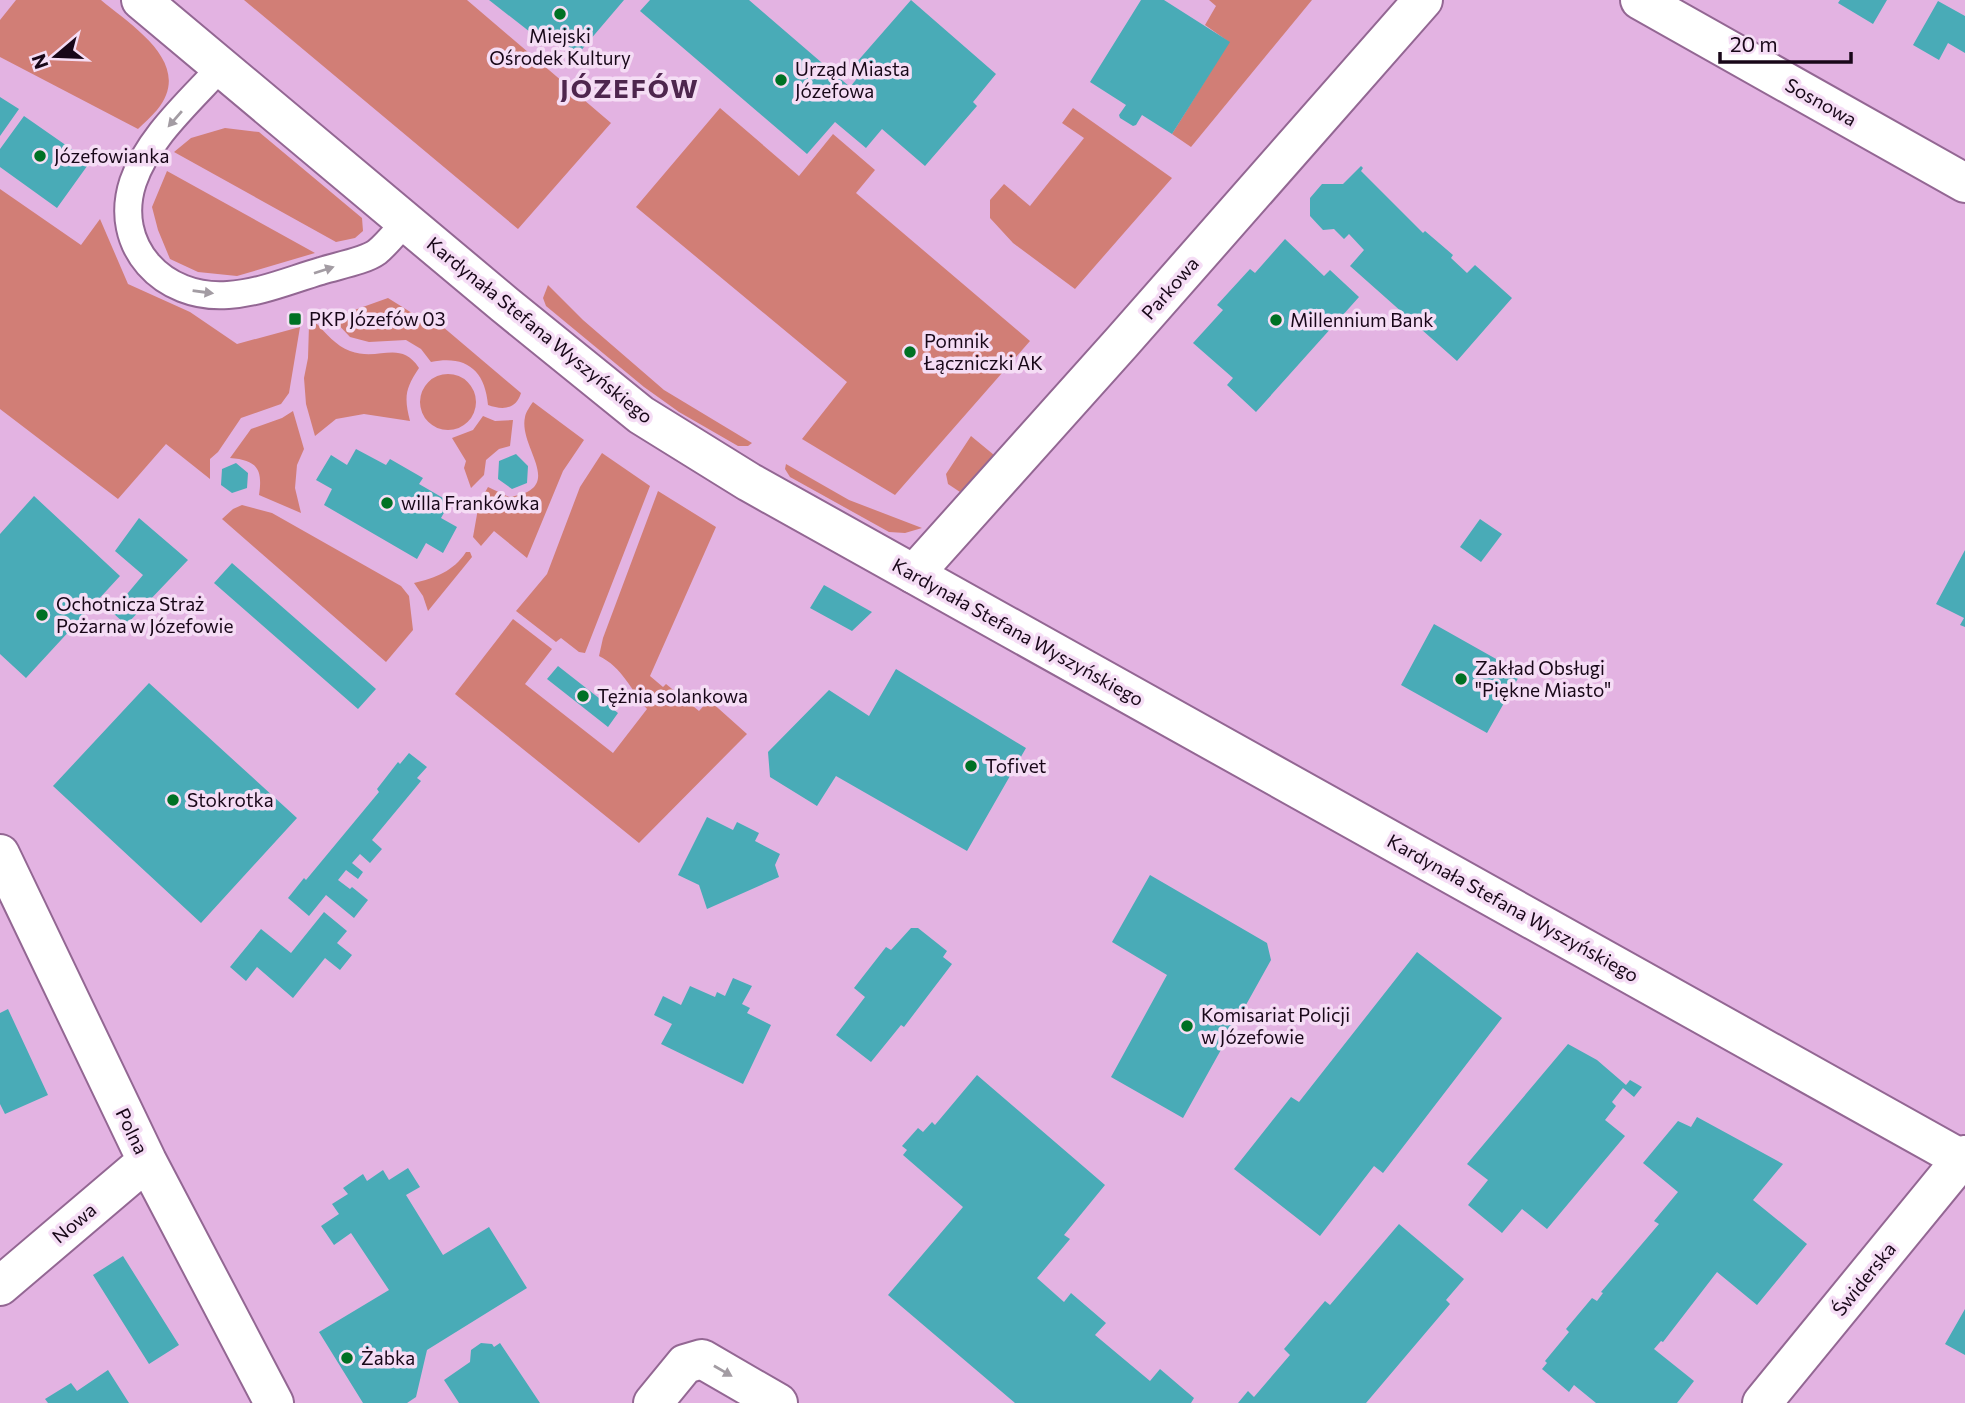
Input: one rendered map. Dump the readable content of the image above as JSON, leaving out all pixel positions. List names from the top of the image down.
{
  "streets": {
    "street": [
      "Sosnowa",
      "Parkowa",
      "Kardynała Stefana Wyszyńskiego",
      "Polna",
      "Nowa",
      "Świderska"
    ]
  },
  "crossings": [
    ["Parkowa", "Kardynała Stefana Wyszyńskiego"],
    ["Kardynała Stefana Wyszyńskiego", "Świderska"],
    ["Polna", "Nowa"]
  ],
  "districts": ["JÓZEFÓW"],
  "places": {
    "other": [
      "Miejski Ośrodek Kultury",
      "Urząd Miasta Józefowa",
      "Józefowianka",
      "Millennium Bank",
      "Pomnik Łączniczki AK",
      "willa Frankówka",
      "Ochotnicza Straż Pożarna w Józefowie",
      "Zakład Obsługi \"Piękne Miasto\"",
      "Tężnia solankowa",
      "Tofivet",
      "Stokrotka",
      "Komisariat Policji w Józefowie",
      "Żabka"
    ],
    "transit": ["PKP Józefów 03"]
  },
  "scale_bar": "20 m",
  "north": "left"
}
